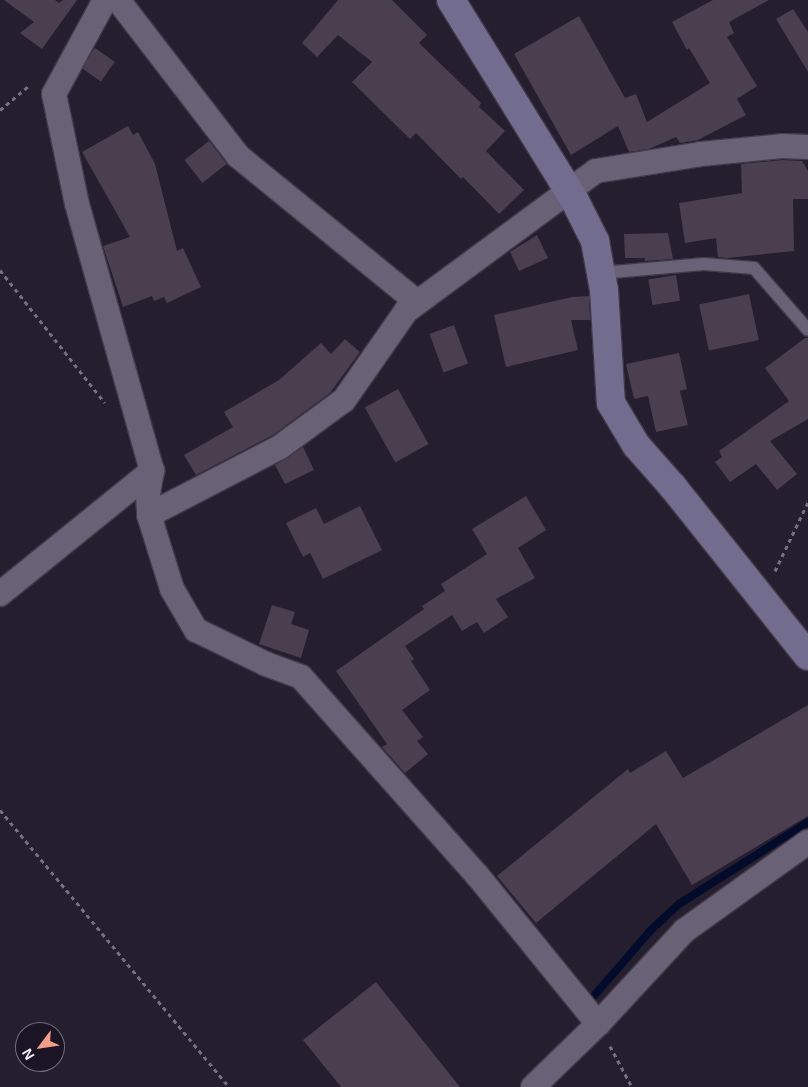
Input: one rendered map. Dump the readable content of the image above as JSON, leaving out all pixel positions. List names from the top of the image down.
{
  "north": "bottom left"
}
